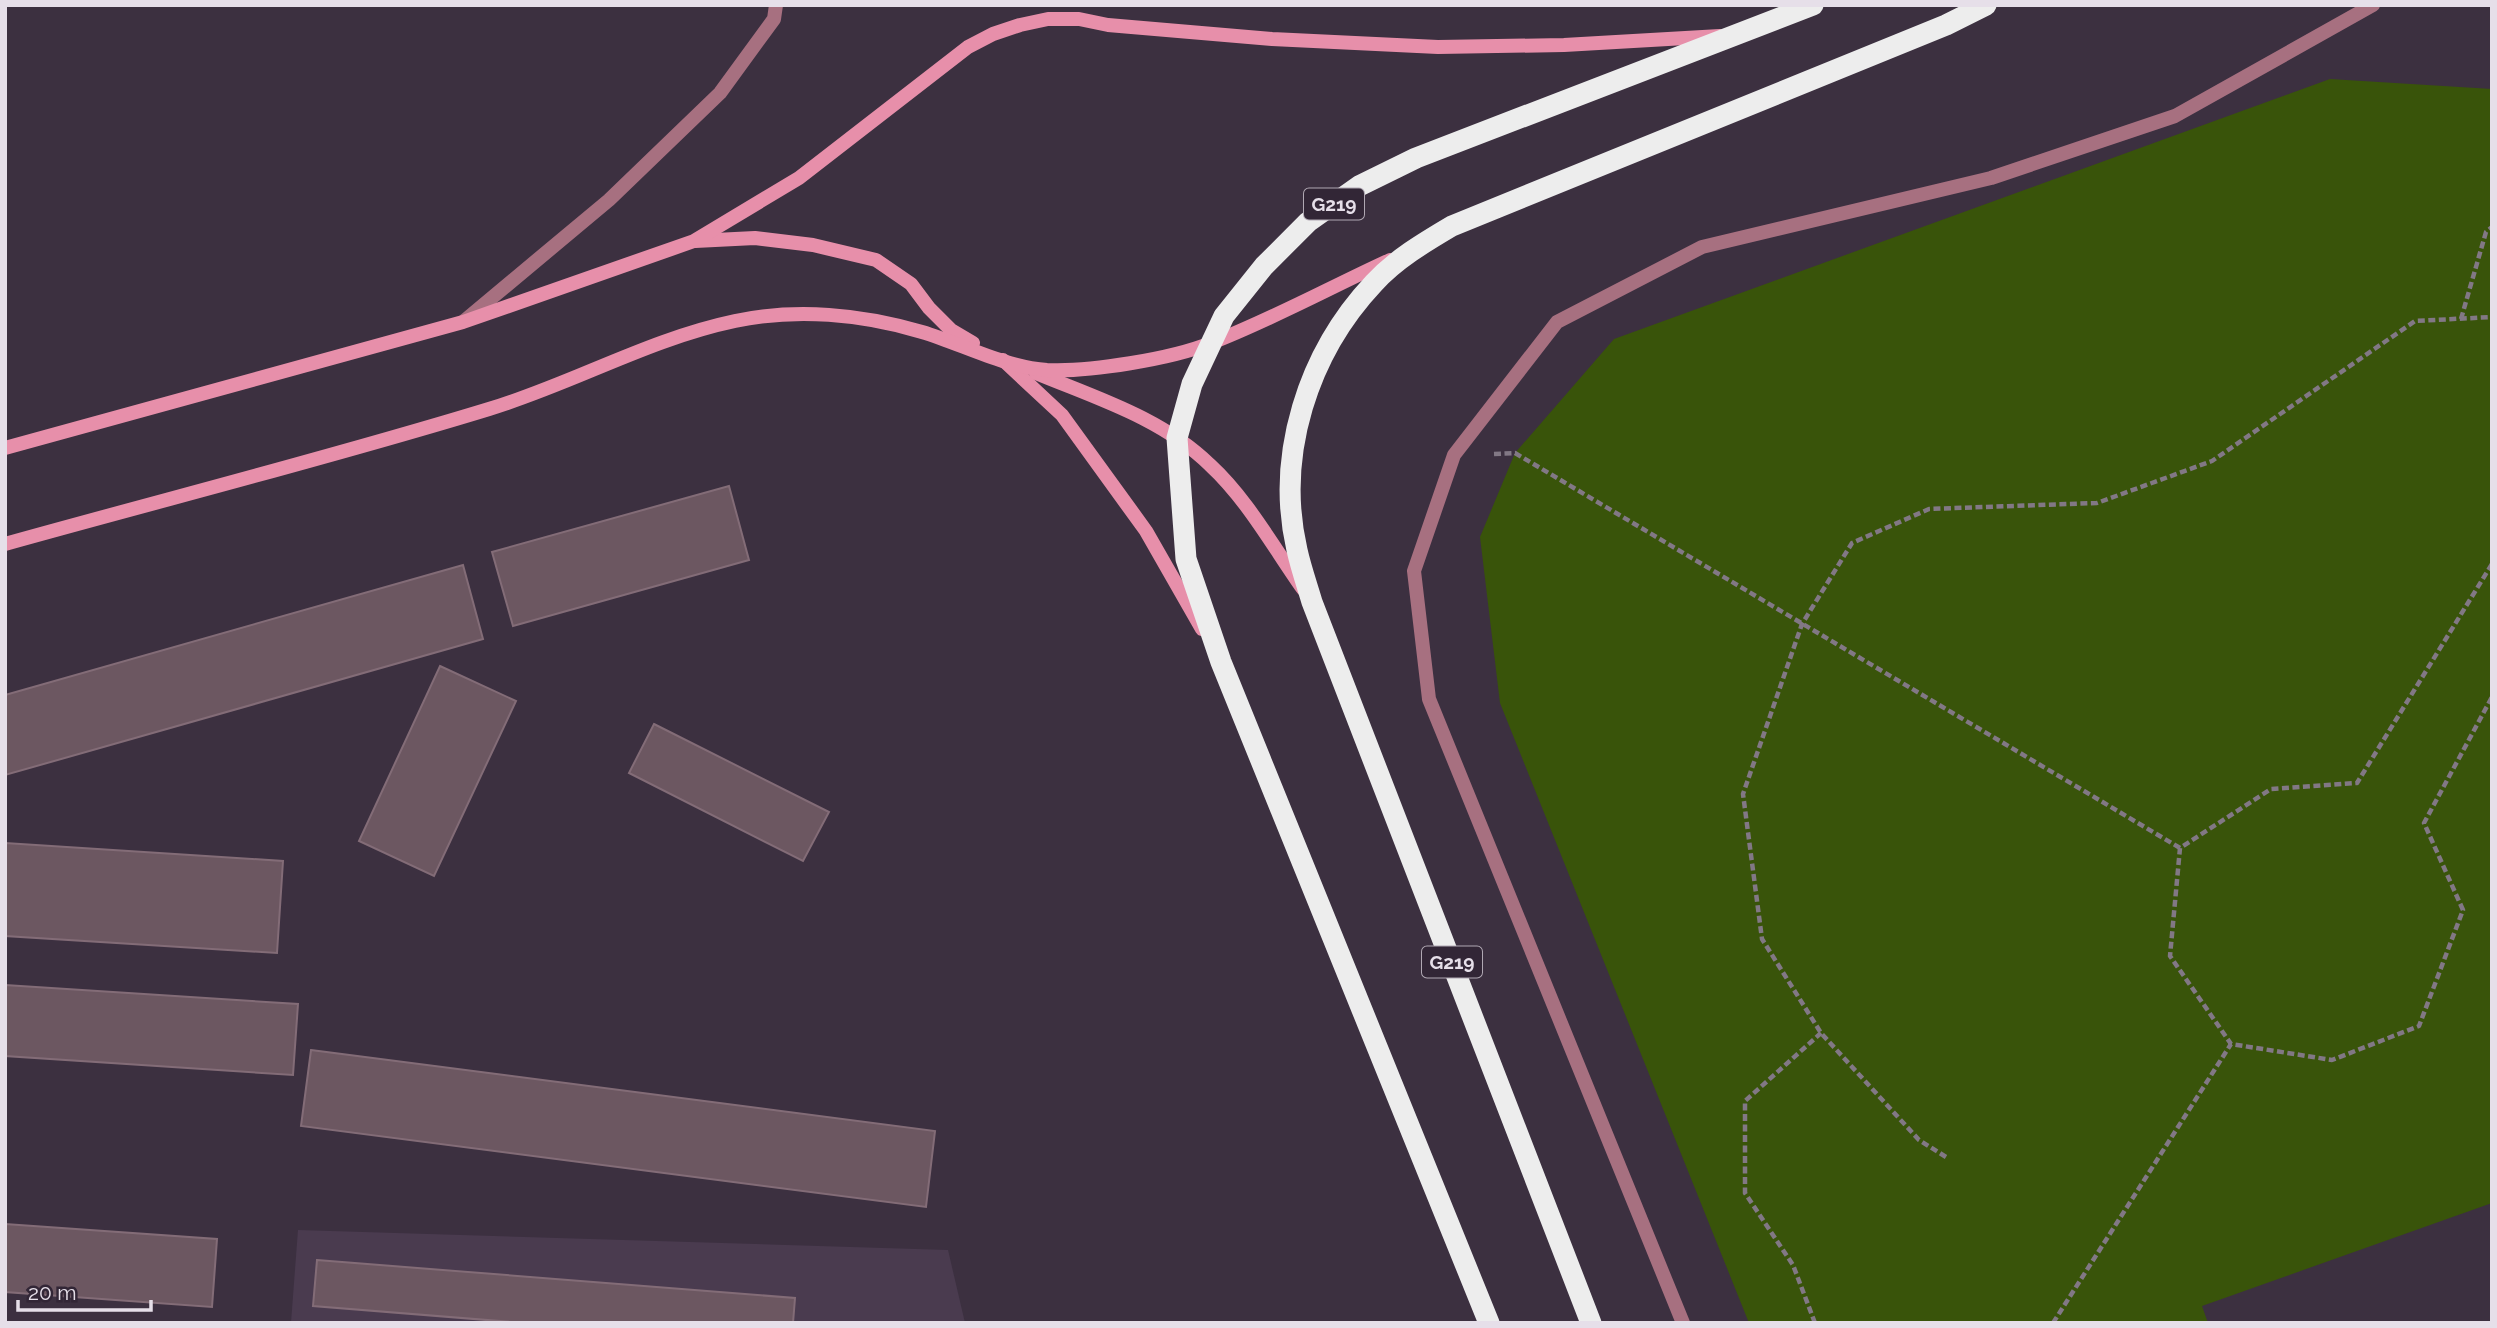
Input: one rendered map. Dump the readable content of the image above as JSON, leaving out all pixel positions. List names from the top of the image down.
{
  "streets": {
    "highway": ["G219"]
  },
  "scale_bar": "20 m"
}
